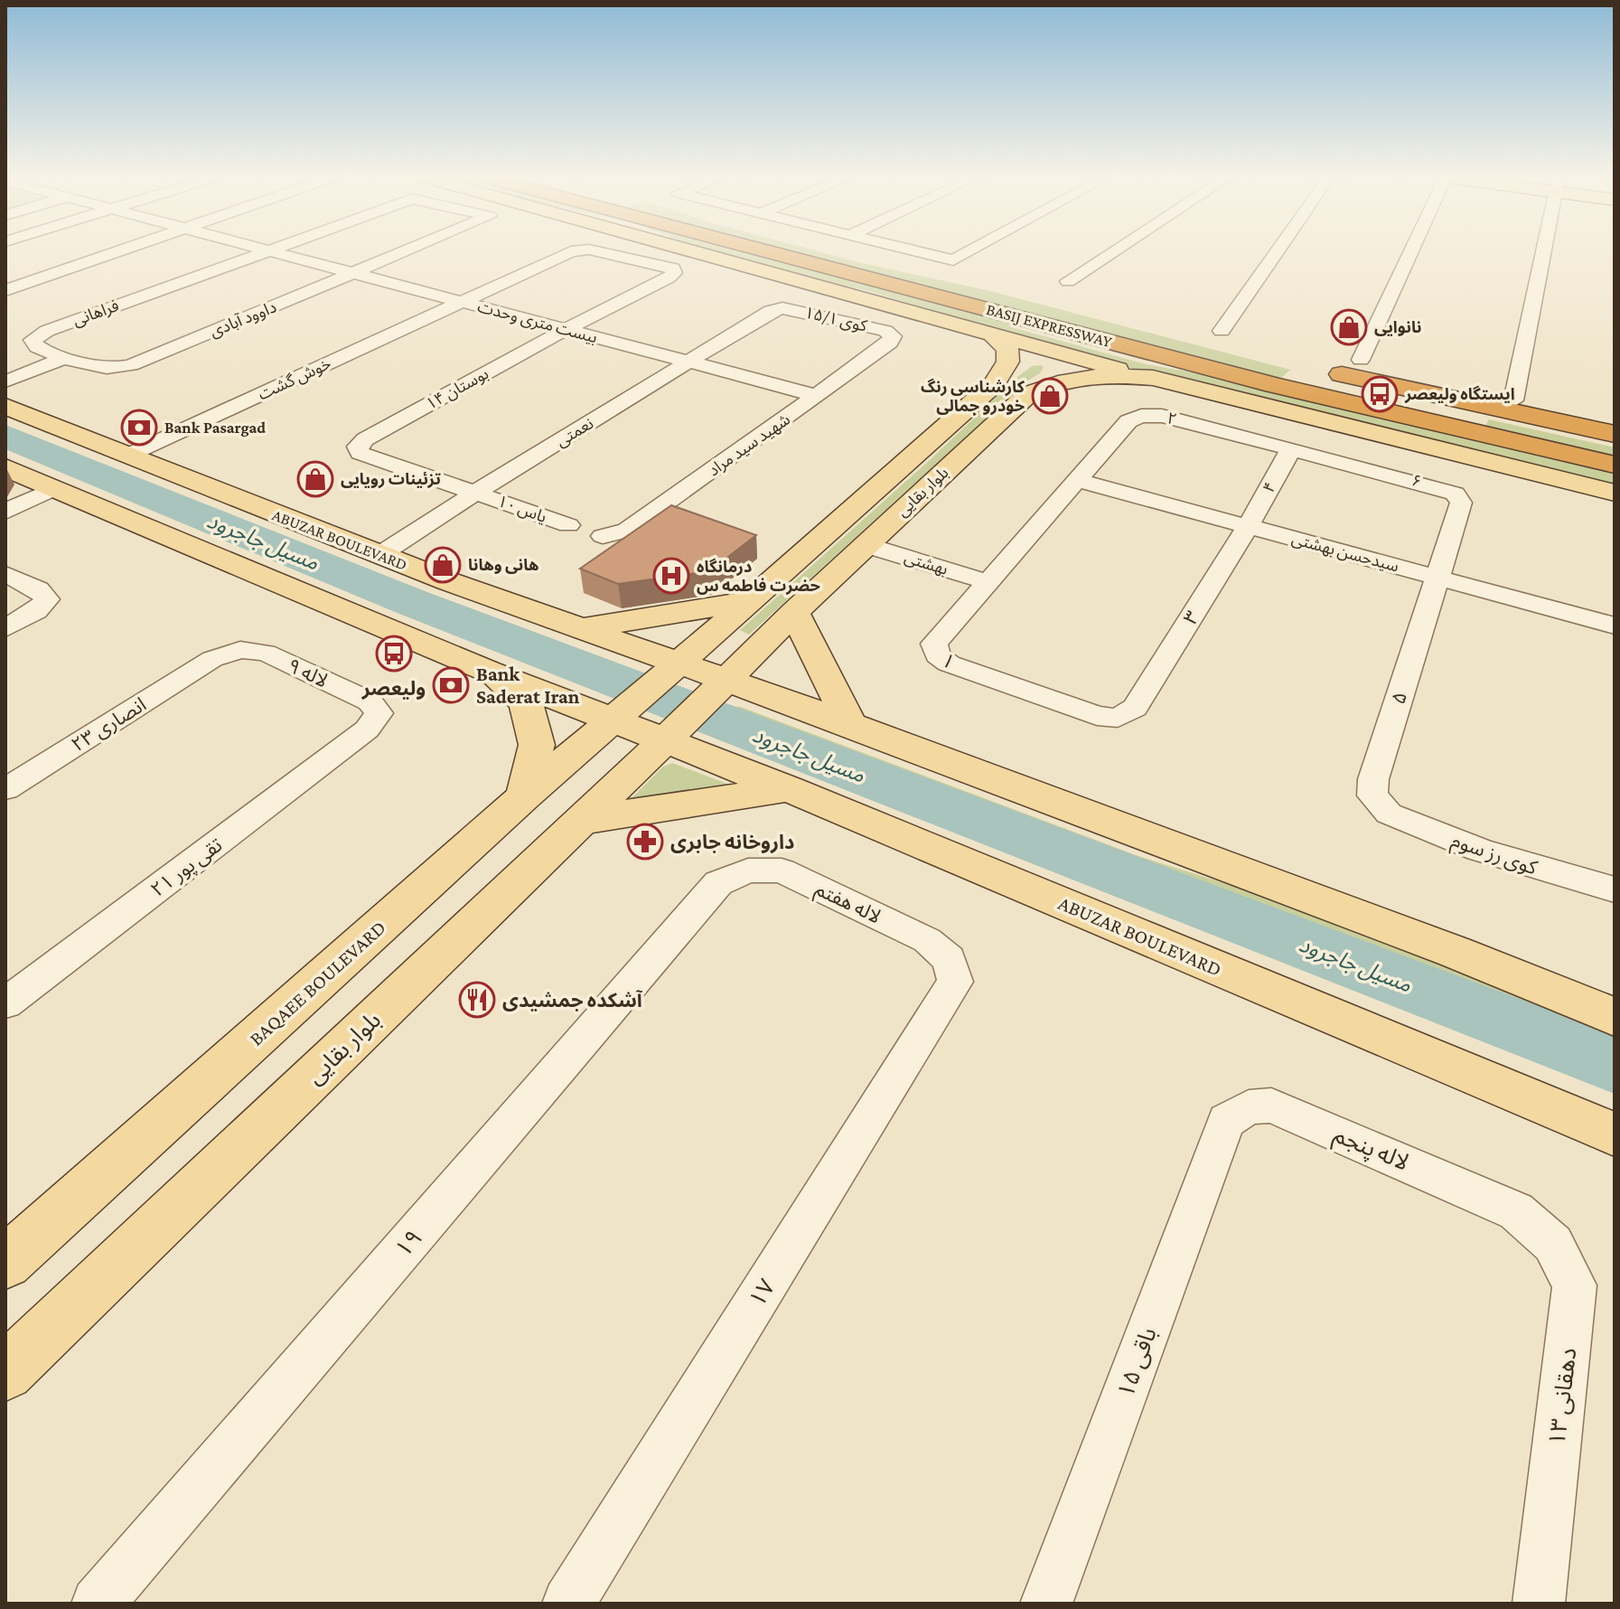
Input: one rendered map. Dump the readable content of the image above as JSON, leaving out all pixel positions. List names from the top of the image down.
{
  "streets": {
    "highway": ["BASIJ EXPRESSWAY"],
    "main road": ["بلوار بقایی", "ABUZAR BOULEVARD", "BAQAEE BOULEVARD"],
    "street": [
      "فراهانی",
      "داوود آبادی",
      "کوی ۱۵/۱",
      "بیست متری وحدت",
      "خوش گشت",
      "بوستان ۱۴",
      "۲",
      "نعمتی",
      "شهید سید مراد",
      "۶",
      "۴",
      "یاس ۱۰",
      "سیدحسن بهشتی",
      "بهشتی",
      "۳",
      "۱",
      "لاله ۹",
      "۵",
      "انصاری ۲۳",
      "کوی رز سوم",
      "تقی پور ۲۱",
      "لاله هفتم",
      "لاله پنجم",
      "۱۹",
      "۱۷",
      "باقی ۱۵",
      "دهقانی ۱۳"
    ]
  },
  "crossings": [
    ["فراهانی", "داوود آبادی"],
    ["داوود آبادی", "بیست متری وحدت"],
    ["کوی ۱۵/۱", "نعمتی"],
    ["کوی ۱۵/۱", "شهید سید مراد"],
    ["بیست متری وحدت", "خوش گشت"],
    ["بیست متری وحدت", "بوستان ۱۴"],
    ["بیست متری وحدت", "نعمتی"],
    ["بیست متری وحدت", "شهید سید مراد"],
    ["خوش گشت", "بوستان ۱۴"],
    ["خوش گشت", "ABUZAR BOULEVARD"],
    ["بوستان ۱۴", "نعمتی"],
    ["بوستان ۱۴", "یاس ۱۰"],
    ["۲", "۶"],
    ["۲", "۴"],
    ["۲", "سیدحسن بهشتی"],
    ["۲", "۱"],
    ["نعمتی", "یاس ۱۰"],
    ["نعمتی", "ABUZAR BOULEVARD"],
    ["۶", "۴"],
    ["۶", "سیدحسن بهشتی"],
    ["۶", "۵"],
    ["۴", "سیدحسن بهشتی"],
    ["۴", "۳"],
    ["بلوار بقایی", "ABUZAR BOULEVARD"],
    ["بلوار بقایی", "بهشتی"],
    ["بلوار بقایی", "BAQAEE BOULEVARD"],
    ["ABUZAR BOULEVARD", "BAQAEE BOULEVARD"],
    ["سیدحسن بهشتی", "۳"],
    ["سیدحسن بهشتی", "۱"],
    ["سیدحسن بهشتی", "۵"],
    ["بهشتی", "۱"],
    ["۳", "۱"],
    ["لاله ۹", "انصاری ۲۳"],
    ["لاله ۹", "تقی پور ۲۱"],
    ["۵", "کوی رز سوم"],
    ["لاله هفتم", "۱۹"],
    ["لاله هفتم", "۱۷"],
    ["لاله پنجم", "باقی ۱۵"],
    ["لاله پنجم", "دهقانی ۱۳"]
  ],
  "water": ["مسیل جاجرود"],
  "places": {
    "shop": [
      "نانوایی",
      "کارشناسی رنگ خودرو جمالی",
      "تزئینات رویایی",
      "هانی وهانا"
    ],
    "bus stop": ["ایستگاه ولیعصر", "ولیعصر"],
    "bank": ["Bank Pasargad", "Bank Saderat Iran"],
    "hospital": ["درمانگاه حضرت فاطمه س"],
    "pharmacy": ["داروخانه جابری"],
    "restaurant": ["آشکده جمشیدی"]
  }
}
